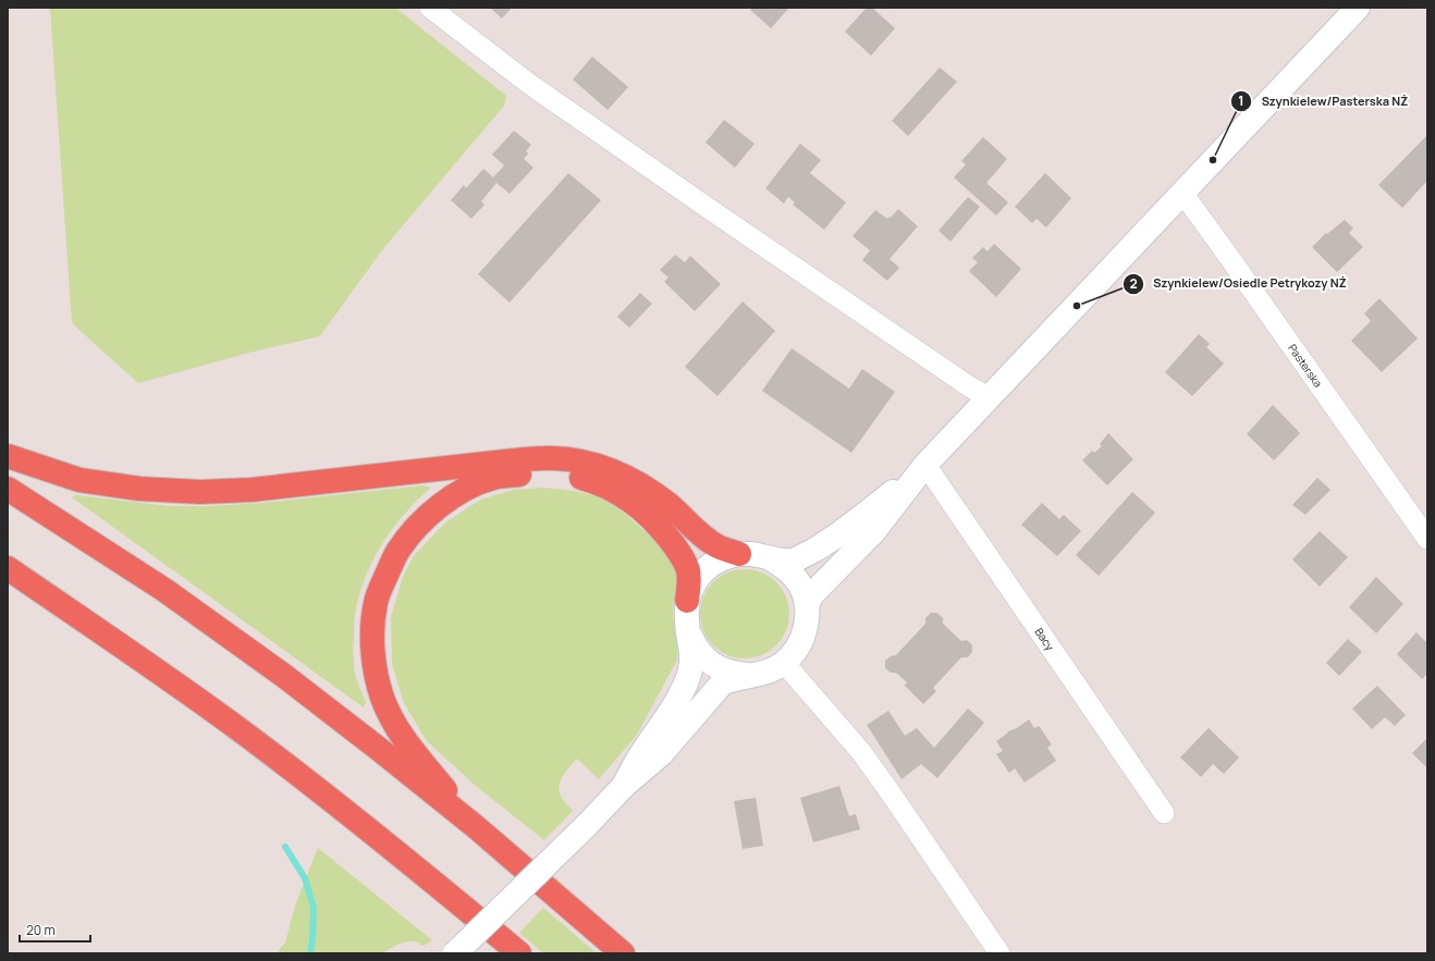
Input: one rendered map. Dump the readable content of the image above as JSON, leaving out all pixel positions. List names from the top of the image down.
{
  "streets": {
    "street": ["Pasterska", "Bacy"]
  },
  "places": ["Szynkielew/Pasterska NŻ", "Szynkielew/Osiedle Petrykozy NŻ"],
  "scale_bar": "20 m"
}
